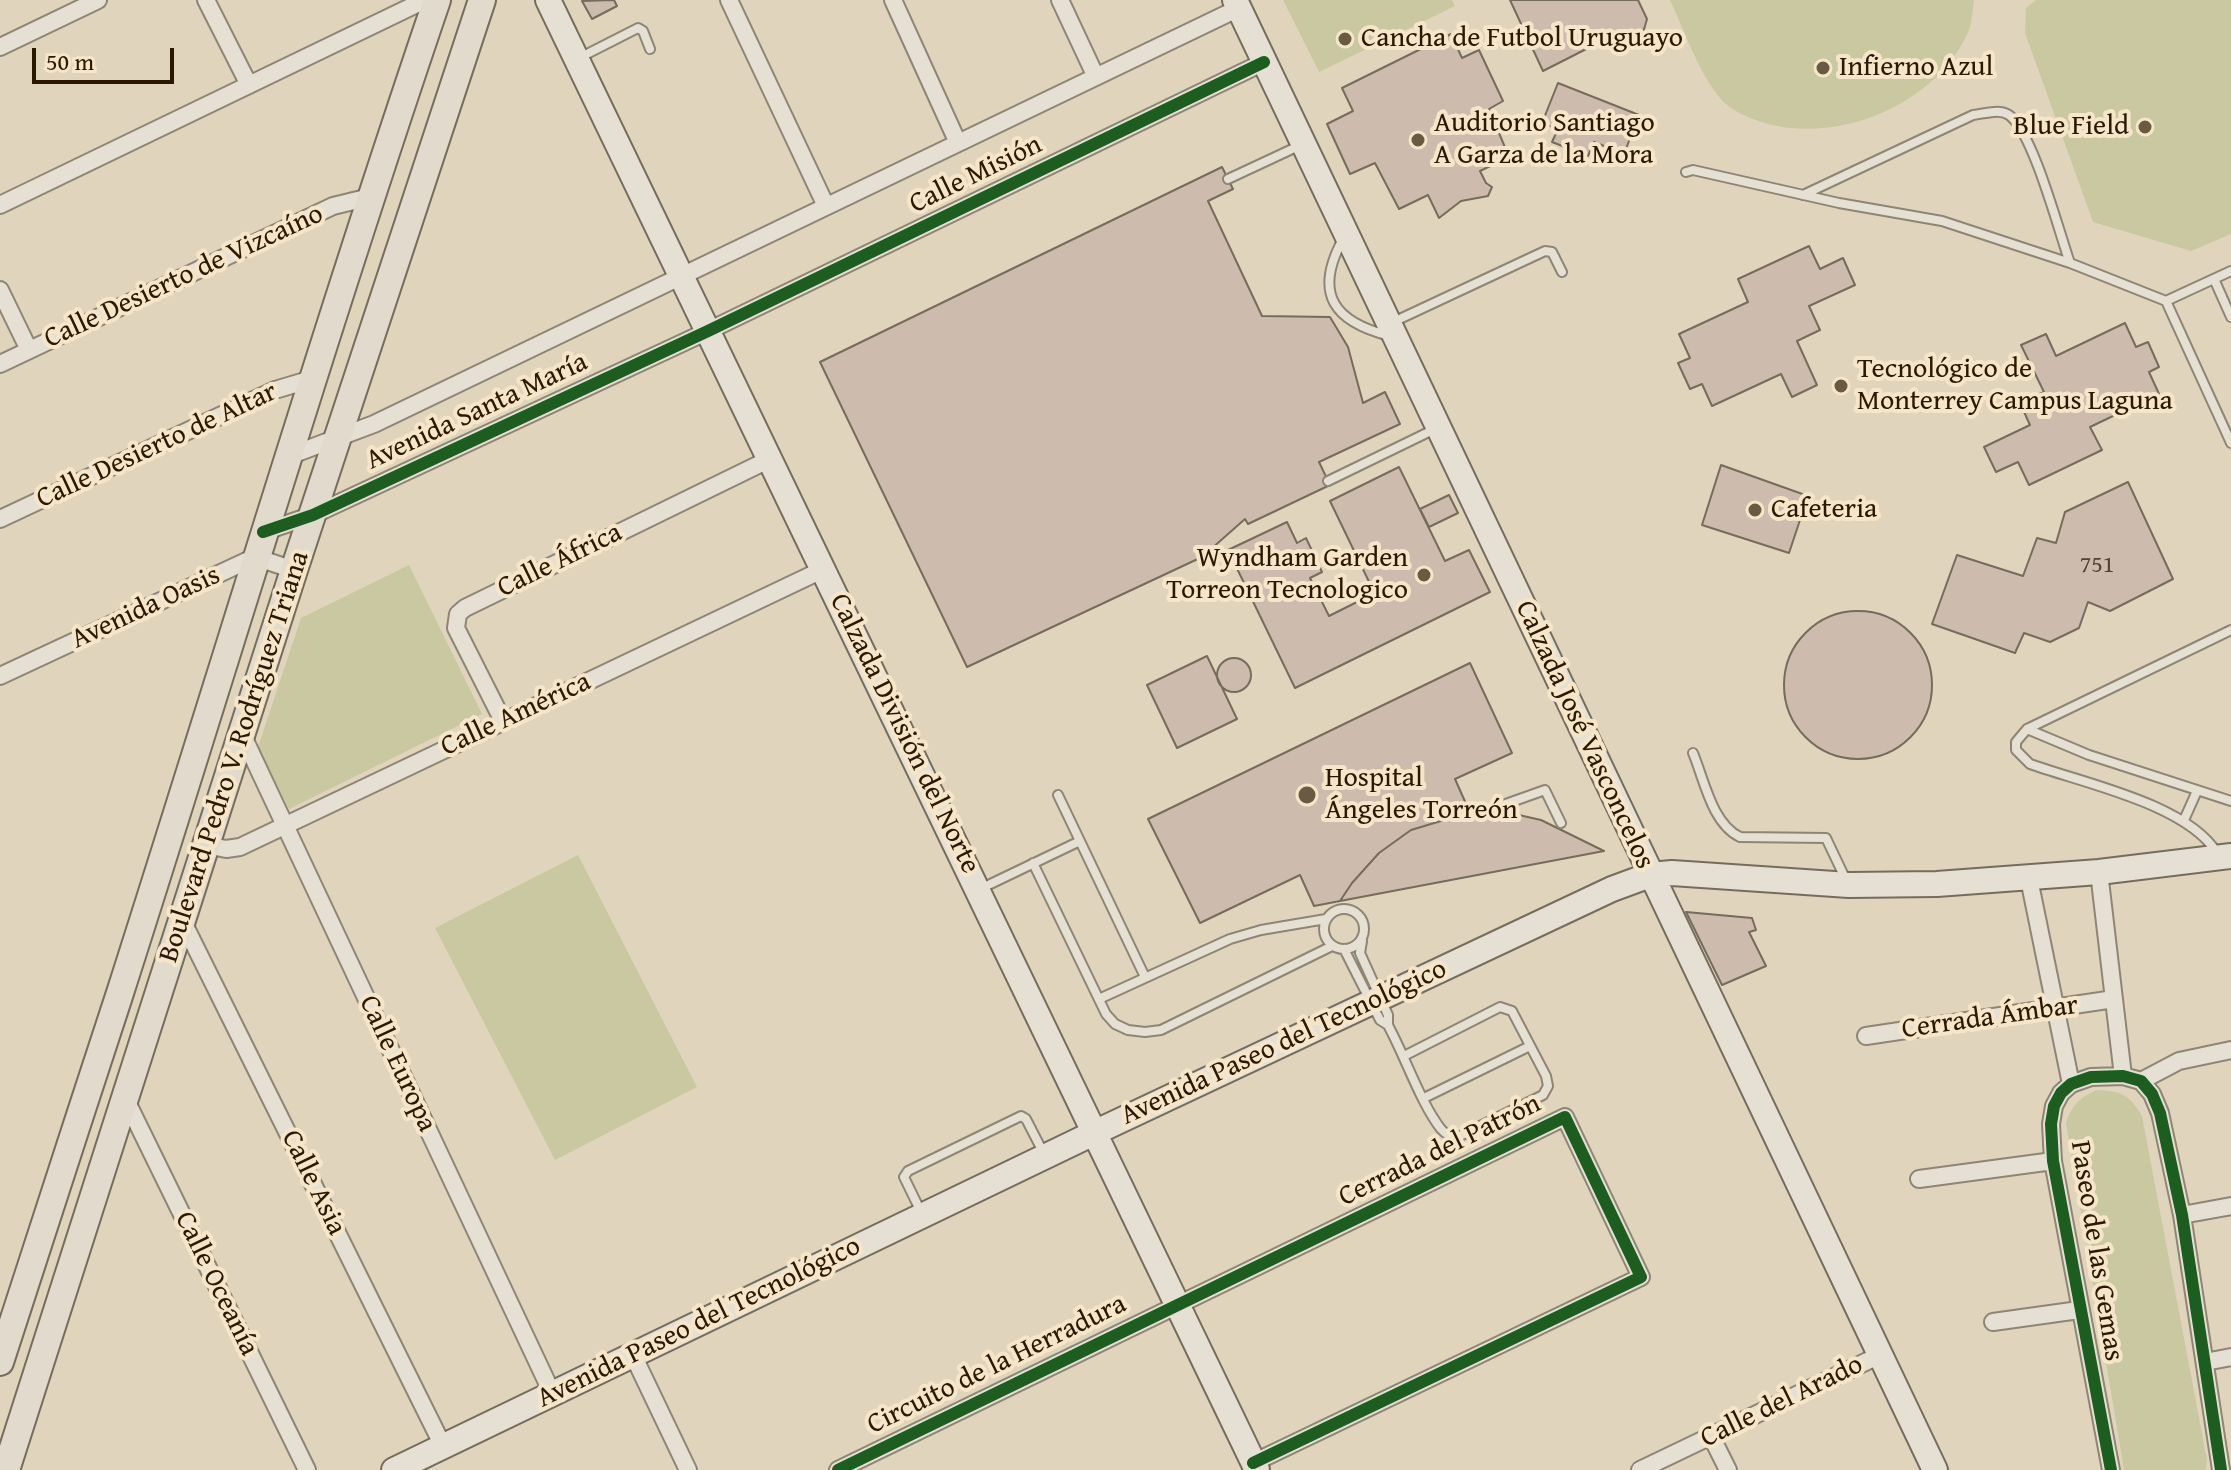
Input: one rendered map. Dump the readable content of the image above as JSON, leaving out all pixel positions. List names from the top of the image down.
{
  "streets": {
    "main road": [
      "Calzada División del Norte",
      "Calzada José Vasconcelos",
      "Boulevard Pedro V. Rodríguez Triana",
      "Avenida Paseo del Tecnológico"
    ],
    "street": [
      "Calle Misión",
      "Calle Desierto de Vizcaíno",
      "Avenida Santa María",
      "Calle Desierto de Altar",
      "Calle África",
      "Avenida Oasis",
      "Calle América",
      "Cerrada Ámbar",
      "Calle Europa",
      "Cerrada del Patrón",
      "Calle Asia",
      "Paseo de las Gemas",
      "Calle Oceanía",
      "Circuito de la Herradura",
      "Calle del Arado"
    ]
  },
  "crossings": [
    ["Calle Misión", "Avenida Santa María"],
    ["Calle Misión", "Calzada División del Norte"],
    ["Calle Misión", "Calzada José Vasconcelos"],
    ["Calle Desierto de Vizcaíno", "Boulevard Pedro V. Rodríguez Triana"],
    ["Avenida Santa María", "Avenida Oasis"],
    ["Avenida Santa María", "Calzada División del Norte"],
    ["Avenida Santa María", "Boulevard Pedro V. Rodríguez Triana"],
    ["Calle Desierto de Altar", "Boulevard Pedro V. Rodríguez Triana"],
    ["Calle África", "Calle América"],
    ["Calle África", "Calzada División del Norte"],
    ["Avenida Oasis", "Boulevard Pedro V. Rodríguez Triana"],
    ["Calle América", "Calzada División del Norte"],
    ["Calle América", "Boulevard Pedro V. Rodríguez Triana"],
    ["Calle América", "Calle Europa"],
    ["Calzada División del Norte", "Avenida Paseo del Tecnológico"],
    ["Calzada División del Norte", "Cerrada del Patrón"],
    ["Calzada División del Norte", "Circuito de la Herradura"],
    ["Calzada José Vasconcelos", "Avenida Paseo del Tecnológico"],
    ["Calzada José Vasconcelos", "Calle del Arado"],
    ["Boulevard Pedro V. Rodríguez Triana", "Calle Europa"],
    ["Boulevard Pedro V. Rodríguez Triana", "Calle Asia"],
    ["Boulevard Pedro V. Rodríguez Triana", "Calle Oceanía"],
    ["Avenida Paseo del Tecnológico", "Calle Europa"],
    ["Avenida Paseo del Tecnológico", "Calle Asia"],
    ["Cerrada del Patrón", "Circuito de la Herradura"]
  ],
  "places": [
    "Cancha de Futbol Uruguayo",
    "Infierno Azul",
    "Blue Field",
    "Auditorio Santiago A Garza de la Mora",
    "Tecnológico de Monterrey Campus Laguna",
    "Cafeteria",
    "Wyndham Garden Torreon Tecnologico",
    "Hospital Ángeles Torreón"
  ],
  "house_numbers": ["751"],
  "scale_bar": "50 m"
}
